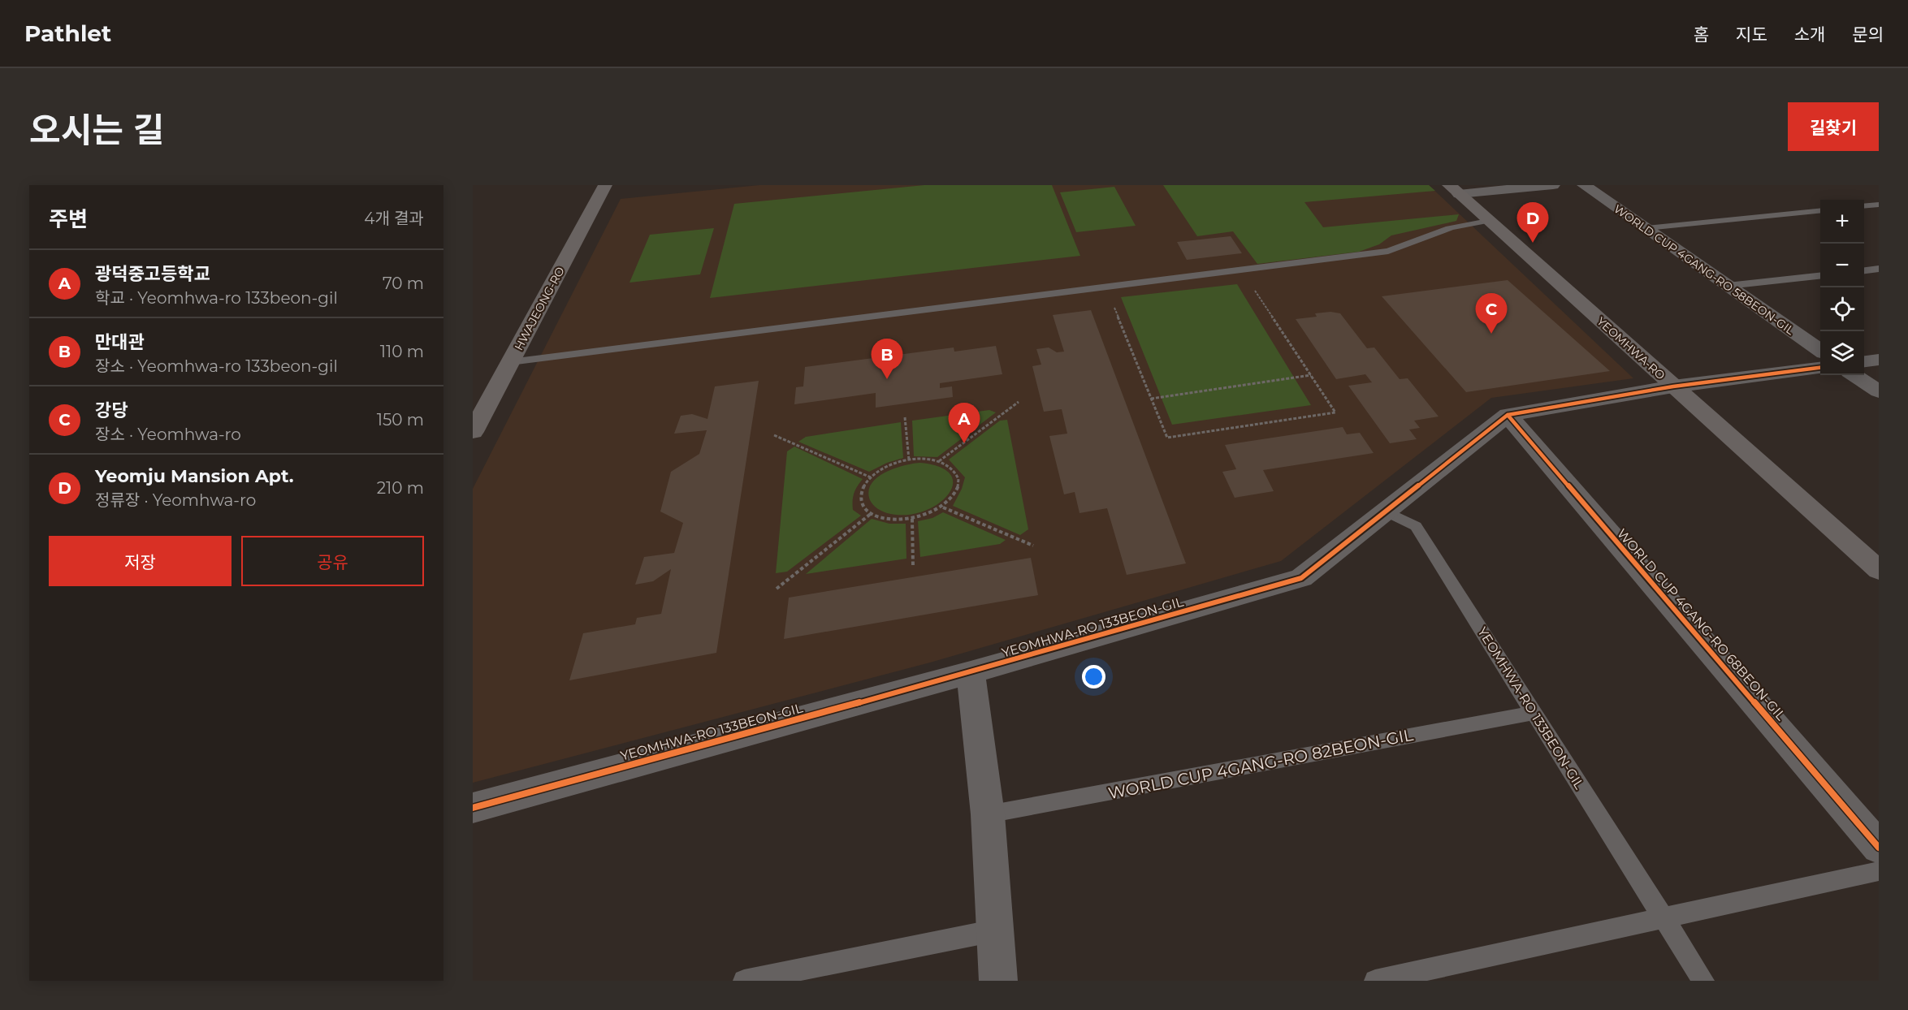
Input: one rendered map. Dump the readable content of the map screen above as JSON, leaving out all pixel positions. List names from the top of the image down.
{
  "streets": {
    "street": [
      "WORLD CUP 4GANG-RO 58BEON-GIL",
      "HWAJEONG-RO",
      "YEOMHWA-RO",
      "WORLD CUP 4GANG-RO 68BEON-GIL",
      "YEOMHWA-RO 133BEON-GIL"
    ],
    "lane": ["WORLD CUP 4GANG-RO 82BEON-GIL"]
  },
  "crossings": [
    ["YEOMHWA-RO", "YEOMHWA-RO 133BEON-GIL"],
    ["WORLD CUP 4GANG-RO 68BEON-GIL", "YEOMHWA-RO 133BEON-GIL"],
    ["YEOMHWA-RO 133BEON-GIL", "WORLD CUP 4GANG-RO 82BEON-GIL"]
  ],
  "page": {
    "header": "Pathlet",
    "nav": [
      "홈",
      "지도",
      "소개",
      "문의"
    ],
    "title": "오시는 길",
    "buttons": [
      "길찾기",
      ["저장", "공유"]
    ],
    "heading": ["주변", "4개 결과"],
    "map_buttons": ["+", "−"],
    "pins": [
      "D",
      "C",
      "B",
      "A"
    ],
    "list": [
      {
        "mark": "A",
        "name": "광덕중고등학교",
        "note": "학교 · Yeomhwa-ro 133beon-gil",
        "value": "70 m"
      },
      {
        "mark": "B",
        "name": "만대관",
        "note": "장소 · Yeomhwa-ro 133beon-gil",
        "value": "110 m"
      },
      {
        "mark": "C",
        "name": "강당",
        "note": "장소 · Yeomhwa-ro",
        "value": "150 m"
      },
      {
        "mark": "D",
        "name": "Yeomju Mansion Apt.",
        "note": "정류장 · Yeomhwa-ro",
        "value": "210 m"
      }
    ]
  }
}
